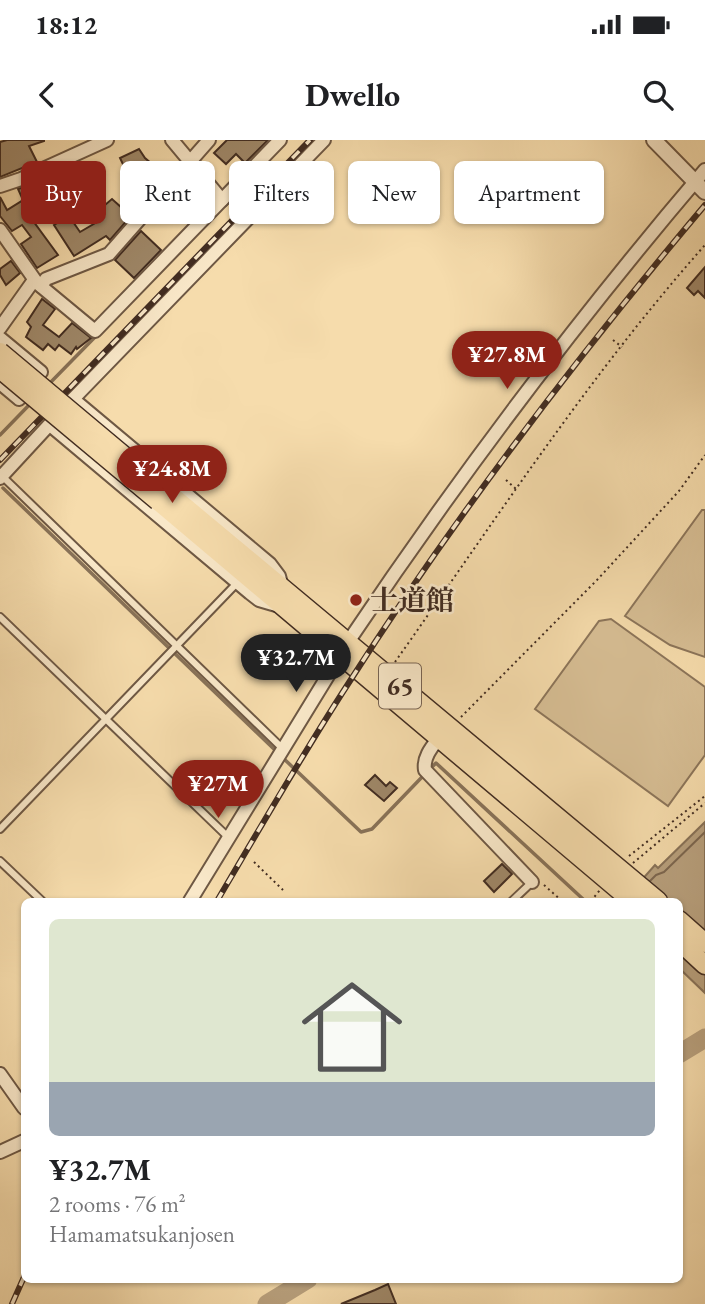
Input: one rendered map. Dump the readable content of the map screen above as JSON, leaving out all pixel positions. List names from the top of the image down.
{
  "streets": {
    "main road": ["65"]
  },
  "places": ["士道館"],
  "page": {
    "status": "18:12",
    "header": "Dwello",
    "chip": [
      "Buy",
      "Rent",
      "Filters",
      "New",
      "Apartment"
    ],
    "price": [
      "¥27.8M",
      "¥24.8M",
      "¥32.7M",
      "¥27M"
    ],
    "list": [
      {
        "name": "¥32.7M",
        "note": "2 rooms · 76 m² · Hamamatsukanjosen"
      }
    ]
  }
}
